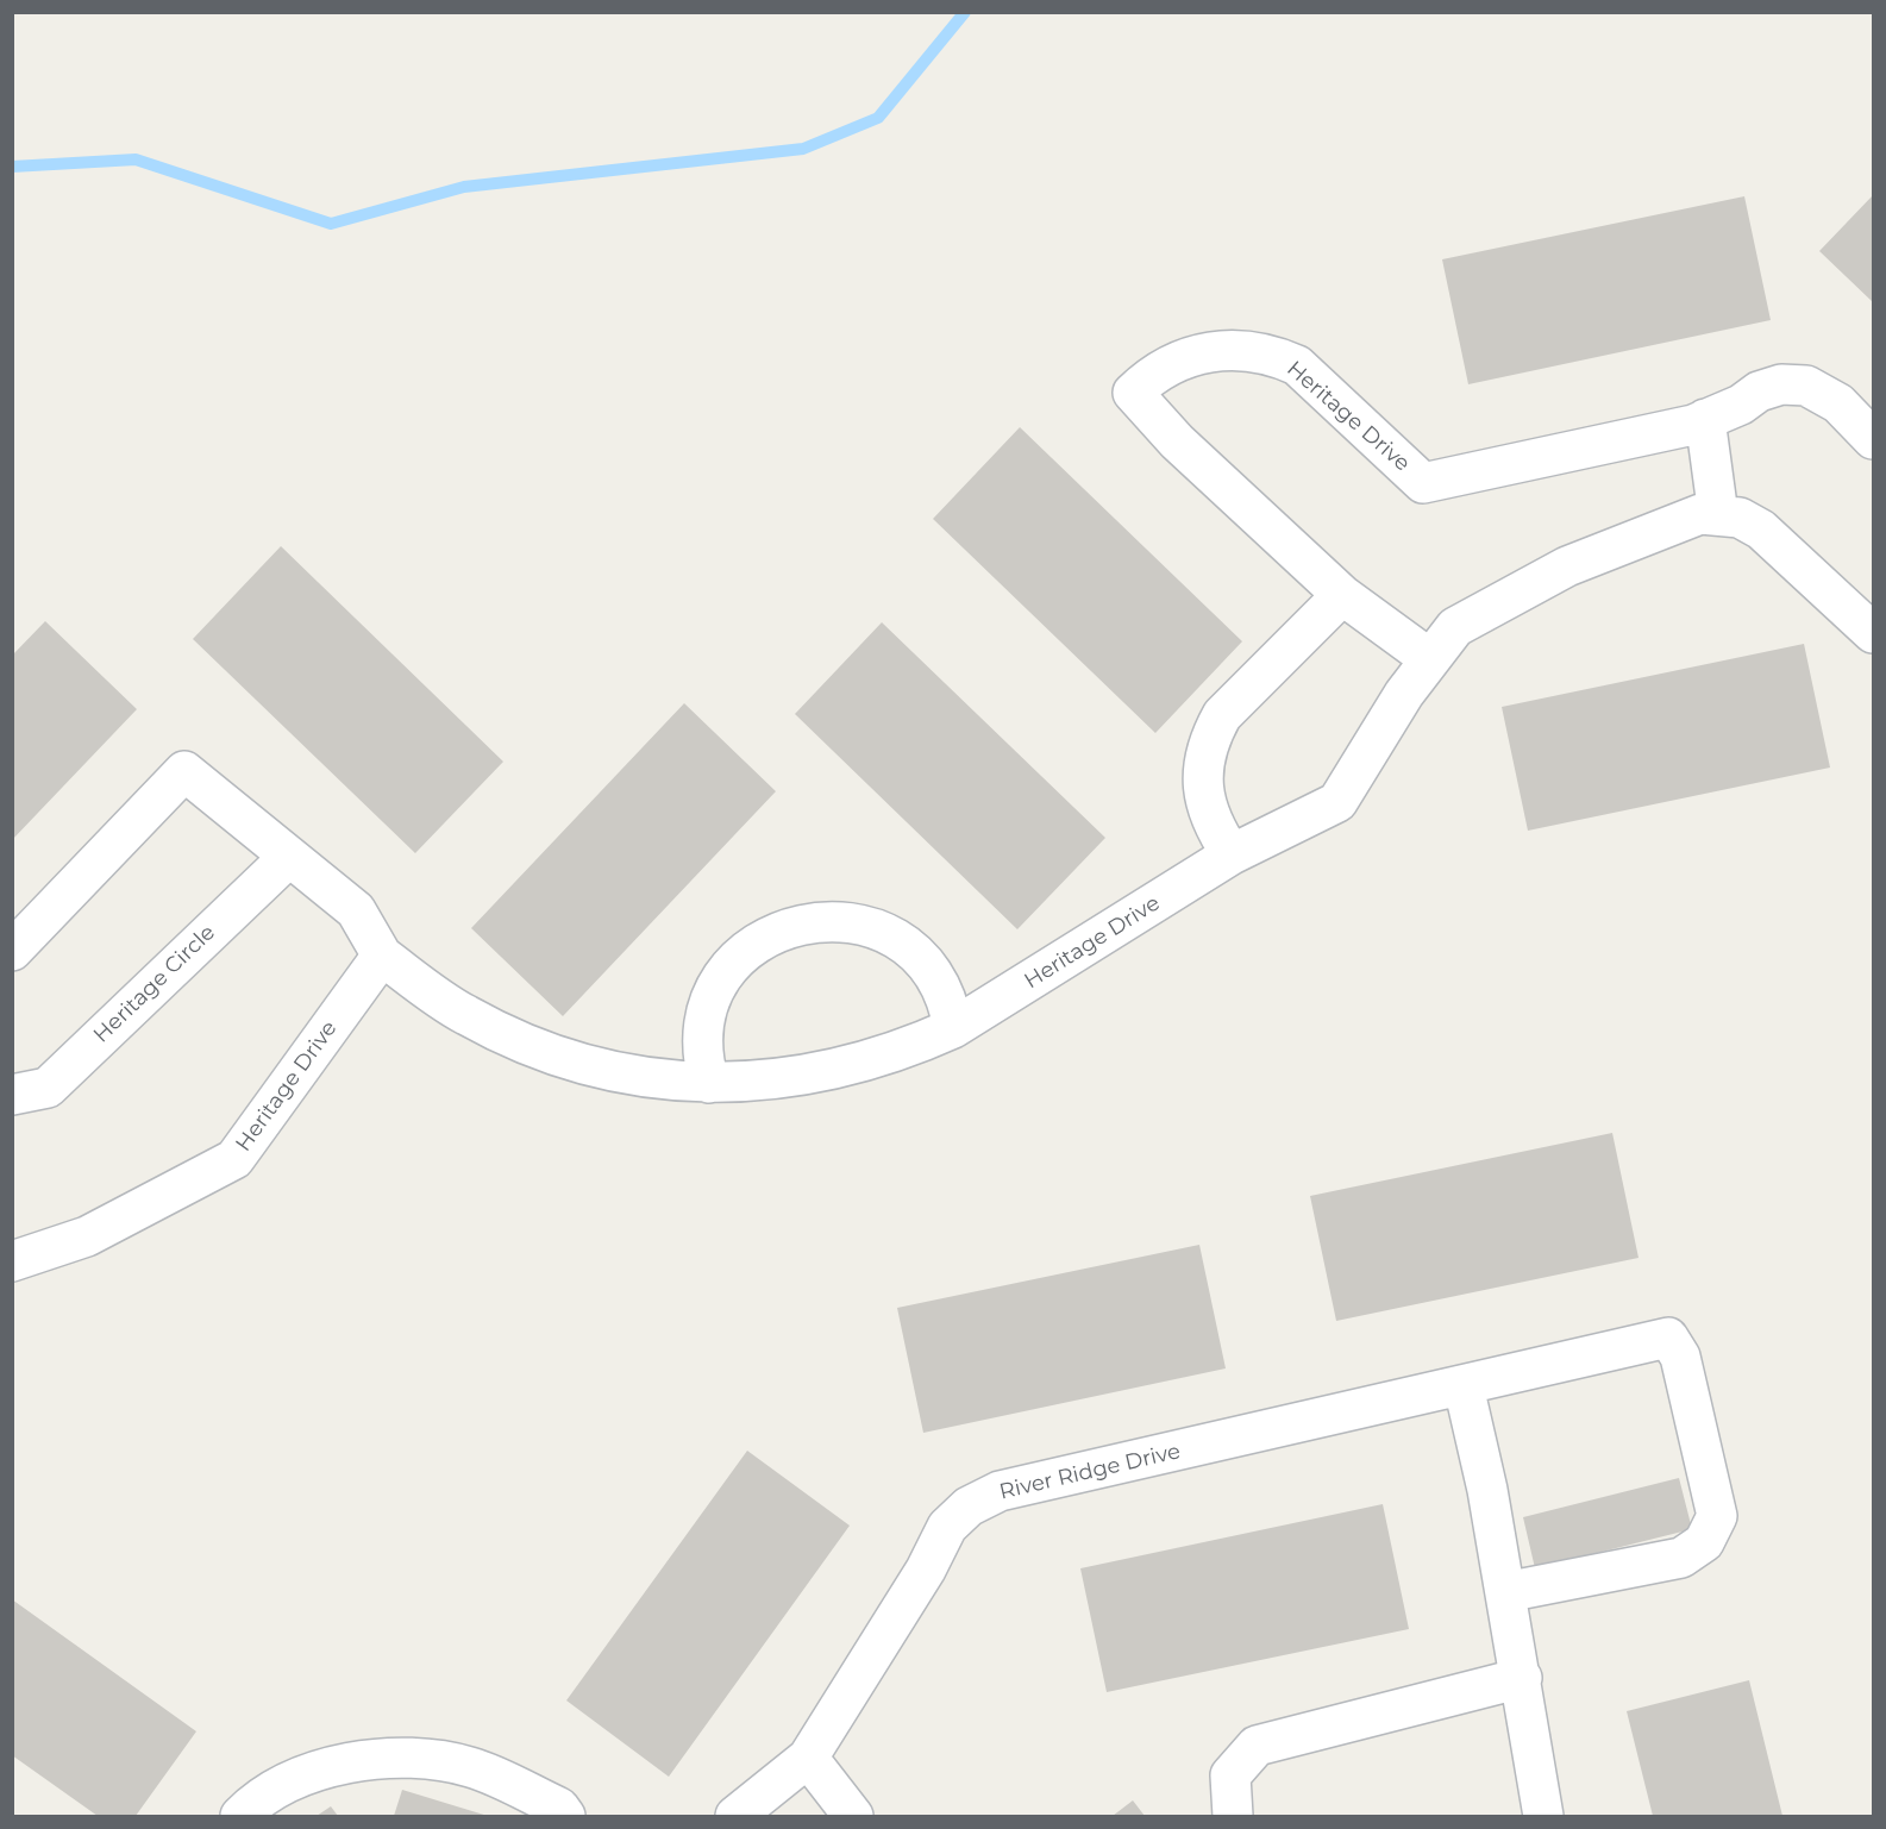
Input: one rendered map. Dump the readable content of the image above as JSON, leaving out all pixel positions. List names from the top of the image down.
{
  "streets": {
    "street": ["Heritage Drive", "Heritage Circle", "River Ridge Drive"]
  },
  "crossings": [
    ["Heritage Drive", "Heritage Circle"]
  ]
}
